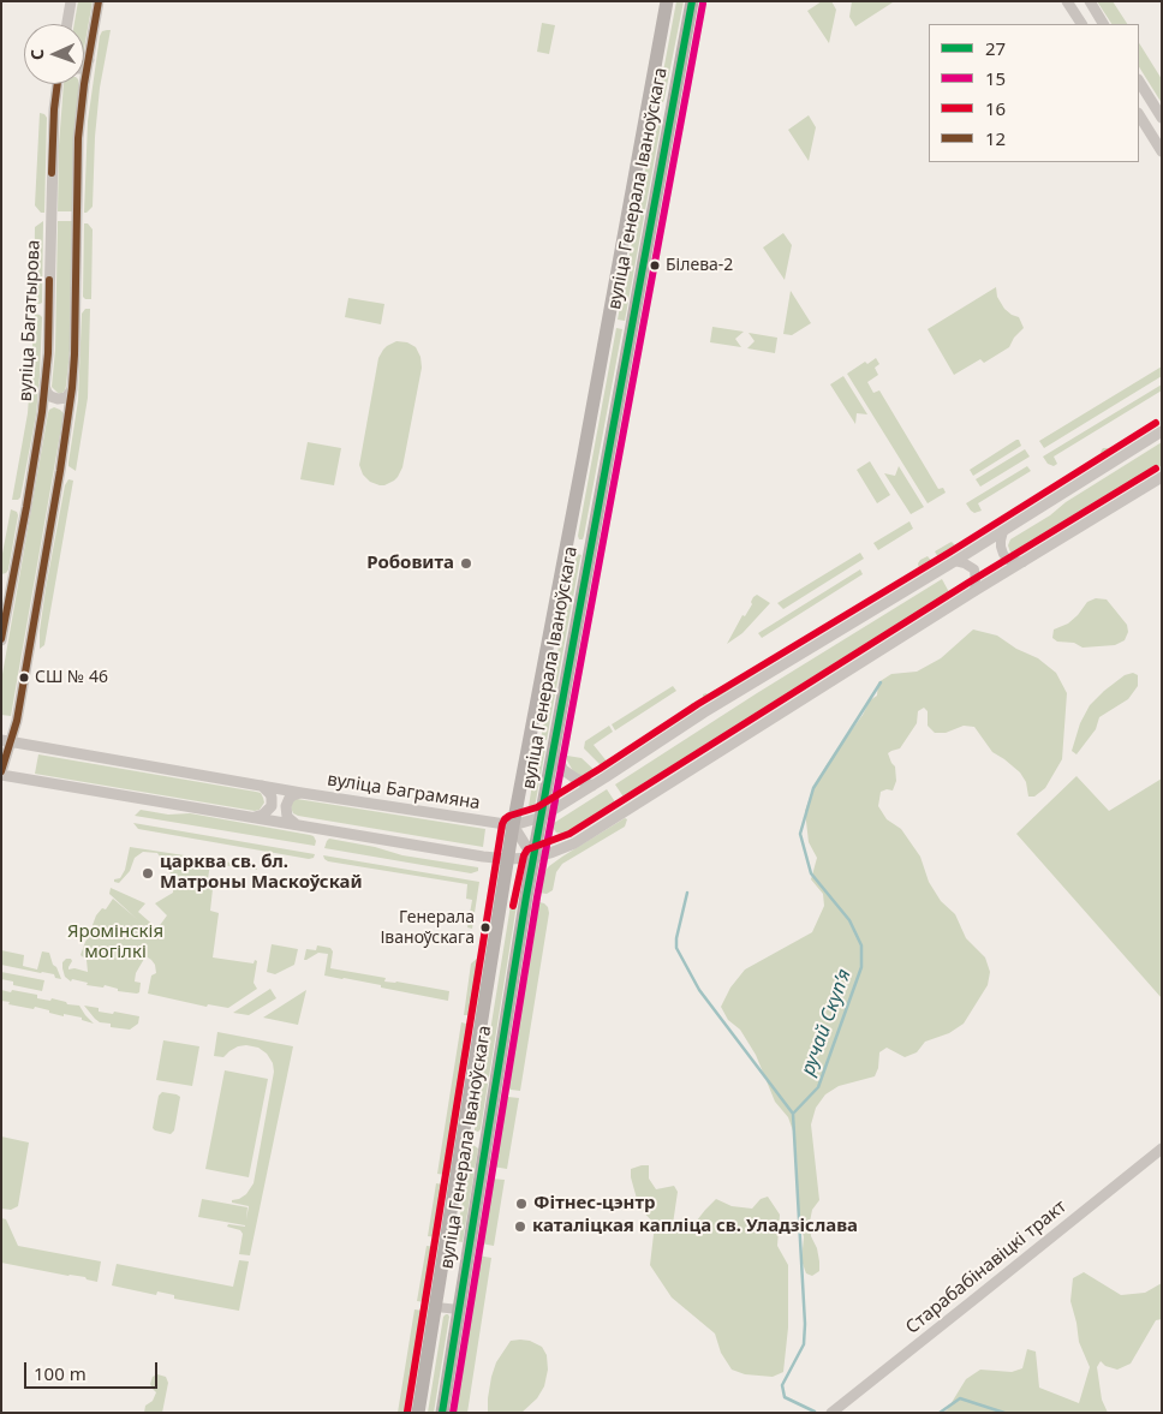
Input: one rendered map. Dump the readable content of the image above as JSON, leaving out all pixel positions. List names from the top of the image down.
{
  "streets": {
    "main road": ["вуліца Генерала Іваноўскага"],
    "street": ["вуліца Багатырова", "вуліца Баграмяна", "Старабабінавіцкі тракт"]
  },
  "crossings": [
    ["вуліца Генерала Іваноўскага", "вуліца Баграмяна"]
  ],
  "water": ["ручай Скупʼя"],
  "parks": ["Яромінскія могілкі"],
  "places": [
    "Білева-2",
    "Робовита",
    "СШ № 46",
    "царква св. бл. Матроны Маскоўскай",
    "Генерала Іваноўскага",
    "Фітнес-цэнтр",
    "каталіцкая капліца св. Уладзіслава"
  ],
  "lines": [
    "transit line 27",
    "transit line 12",
    "transit line 15",
    "transit line 16"
  ],
  "legend": [
    "27",
    "15",
    "16",
    "12"
  ],
  "scale_bar": "100 m",
  "north": "left"
}
